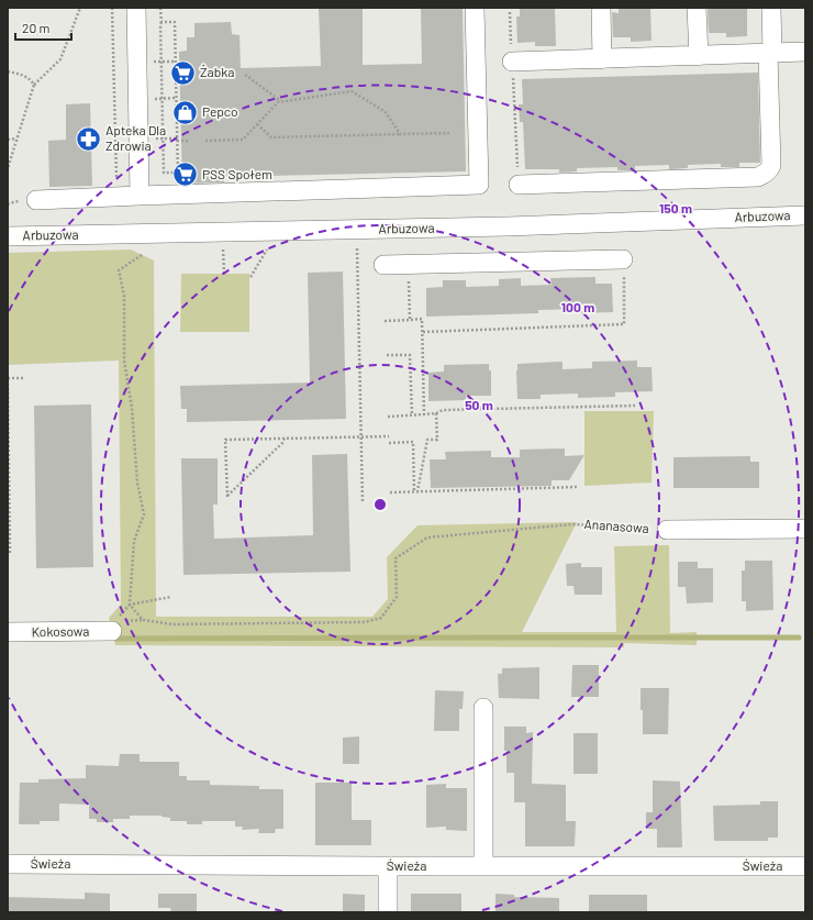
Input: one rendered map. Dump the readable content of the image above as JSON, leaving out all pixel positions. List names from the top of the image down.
{
  "streets": {
    "street": [
      "Arbuzowa",
      "Ananasowa",
      "Kokosowa",
      "Świeża"
    ]
  },
  "places": {
    "supermarket": ["Żabka", "PSS Społem"],
    "shop": ["Pepco"],
    "pharmacy": ["Apteka Dla Zdrowia"]
  },
  "scale_bar": "20 m",
  "rings": ["150 m", "100 m", "50 m"]
}
